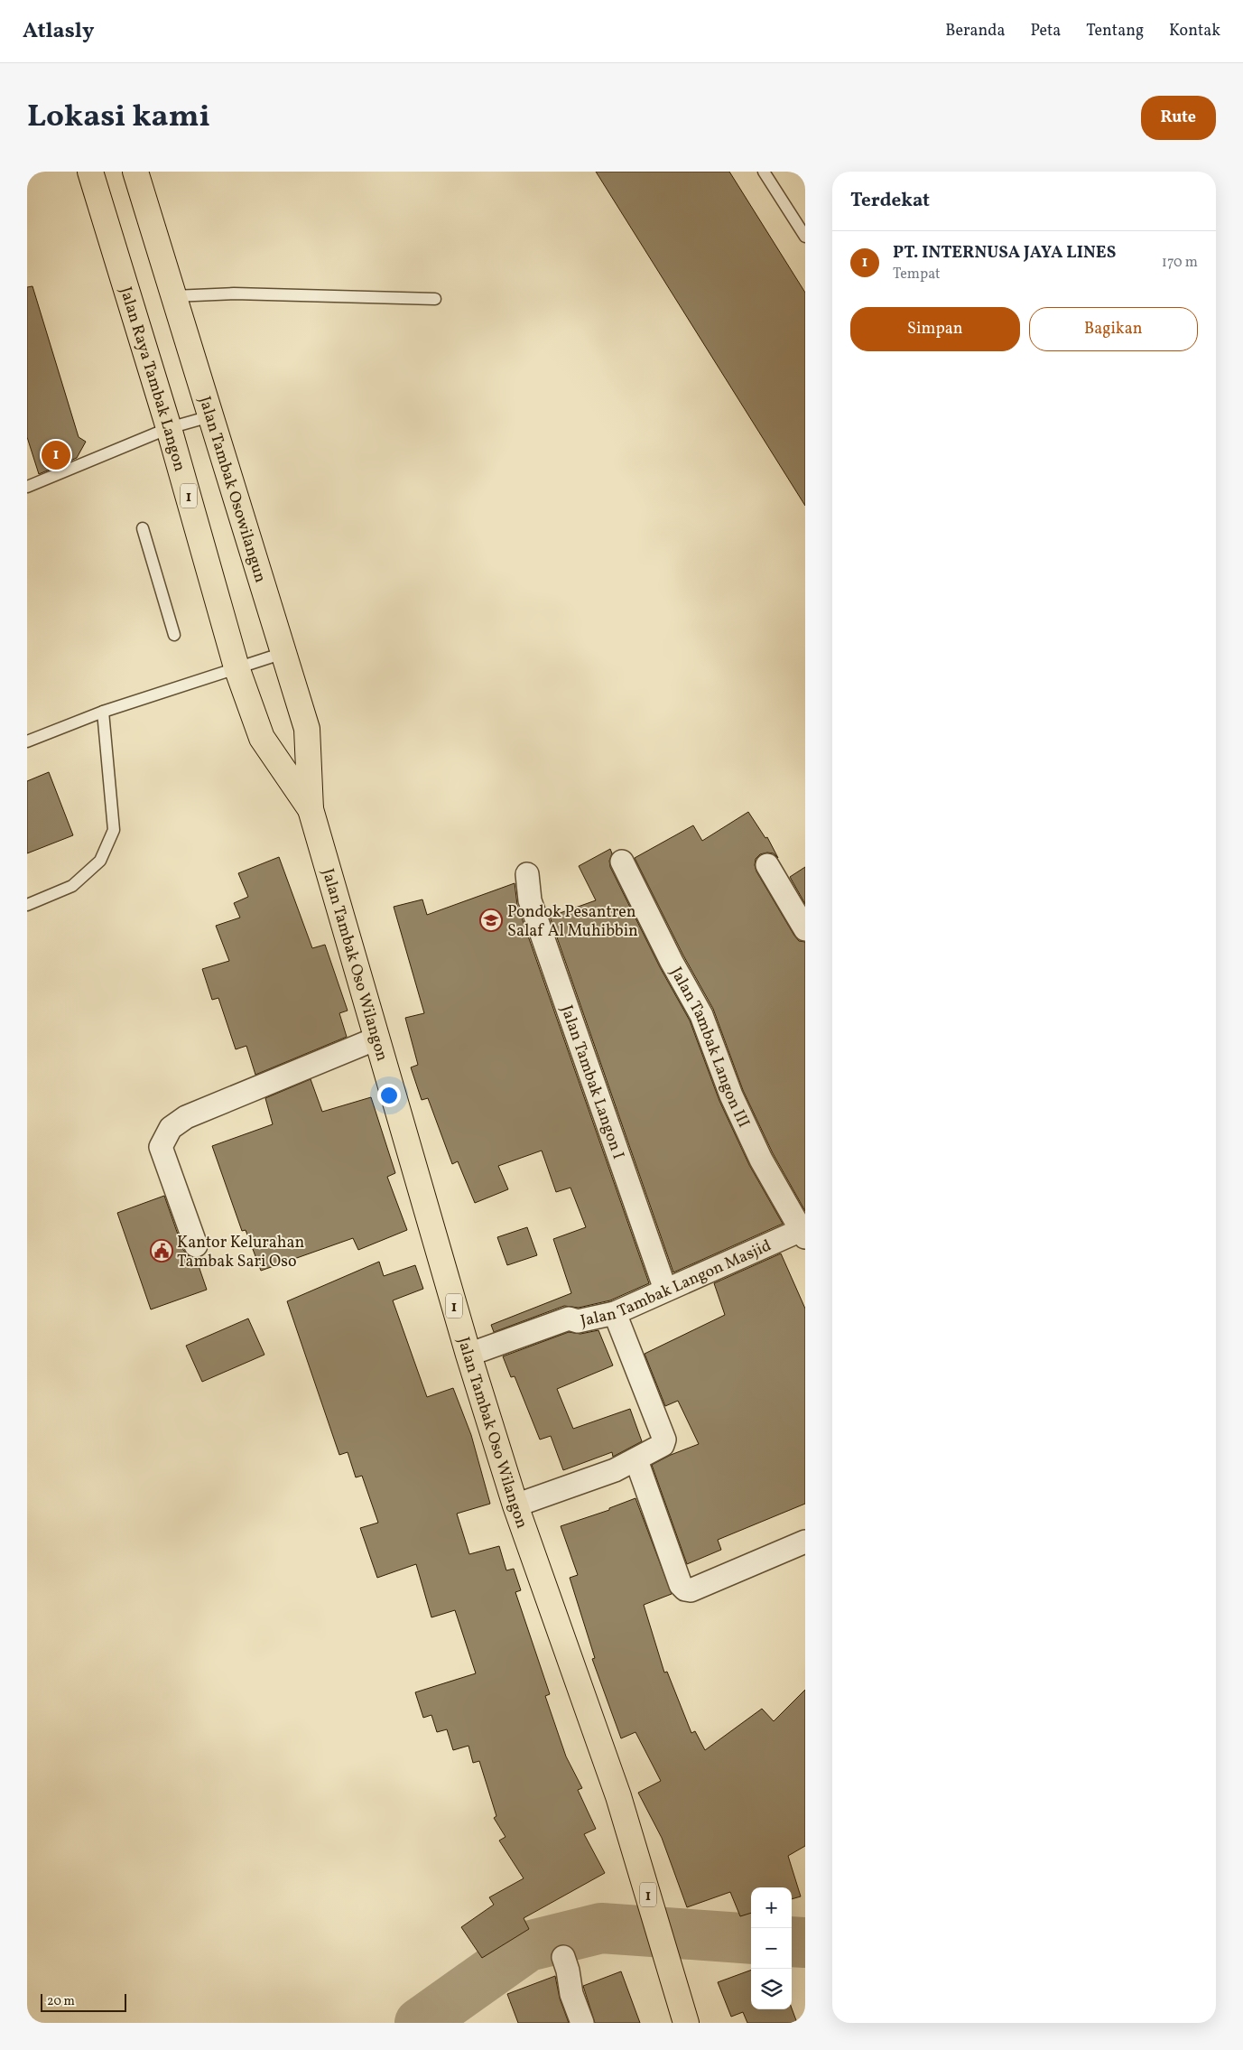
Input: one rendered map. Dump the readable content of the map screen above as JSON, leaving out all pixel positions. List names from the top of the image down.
{
  "streets": {
    "highway": [
      "Jalan Raya Tambak Langon",
      "Jalan Tambak Osowilangun",
      "1",
      "Jalan Tambak Oso Wilangon"
    ],
    "street": ["Jalan Tambak Langon III", "Jalan Tambak Langon I", "Jalan Tambak Langon Masjid"]
  },
  "crossings": [
    ["Jalan Raya Tambak Langon", "Jalan Tambak Osowilangun"],
    ["Jalan Raya Tambak Langon", "Jalan Tambak Oso Wilangon"],
    ["Jalan Tambak Osowilangun", "Jalan Tambak Oso Wilangon"],
    ["Jalan Tambak Oso Wilangon", "Jalan Tambak Langon Masjid"],
    ["Jalan Tambak Langon III", "Jalan Tambak Langon Masjid"],
    ["Jalan Tambak Langon I", "Jalan Tambak Langon Masjid"]
  ],
  "places": {
    "school or university": ["Pondok Pesantren Salaf Al Muhibbin"],
    "public building": ["Kantor Kelurahan Tambak Sari Oso"]
  },
  "scale_bar": "20 m",
  "page": {
    "header": "Atlasly",
    "nav": [
      "Beranda",
      "Peta",
      "Tentang",
      "Kontak"
    ],
    "title": "Lokasi kami",
    "buttons": [
      "Rute",
      ["Simpan", "Bagikan"]
    ],
    "heading": "Terdekat",
    "list": [
      {
        "mark": "1",
        "name": "PT. INTERNUSA JAYA LINES",
        "note": "Tempat",
        "value": "170 m"
      }
    ],
    "pins": "1",
    "map_buttons": ["+", "−"],
    "scale": "20 m"
  }
}
